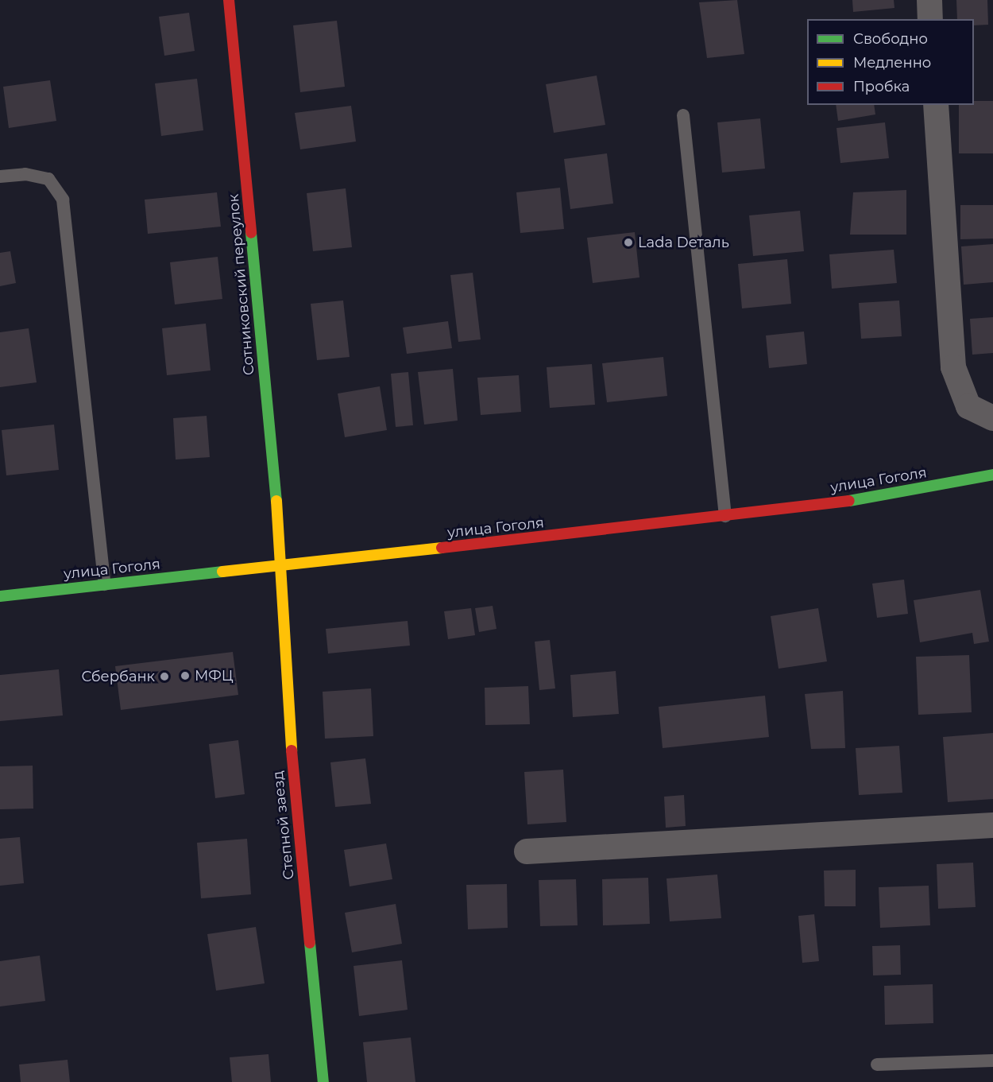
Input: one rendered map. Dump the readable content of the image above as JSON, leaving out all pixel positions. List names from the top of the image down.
{
  "streets": {
    "street": ["Сотниковский переулок", "улица Гоголя", "Степной заезд"]
  },
  "crossings": [
    ["Сотниковский переулок", "улица Гоголя"],
    ["Сотниковский переулок", "Степной заезд"],
    ["улица Гоголя", "Степной заезд"]
  ],
  "places": ["Lada Dеталь", "МФЦ", "Сбербанк"],
  "legend": ["Свободно", "Медленно", "Пробка"]
}
